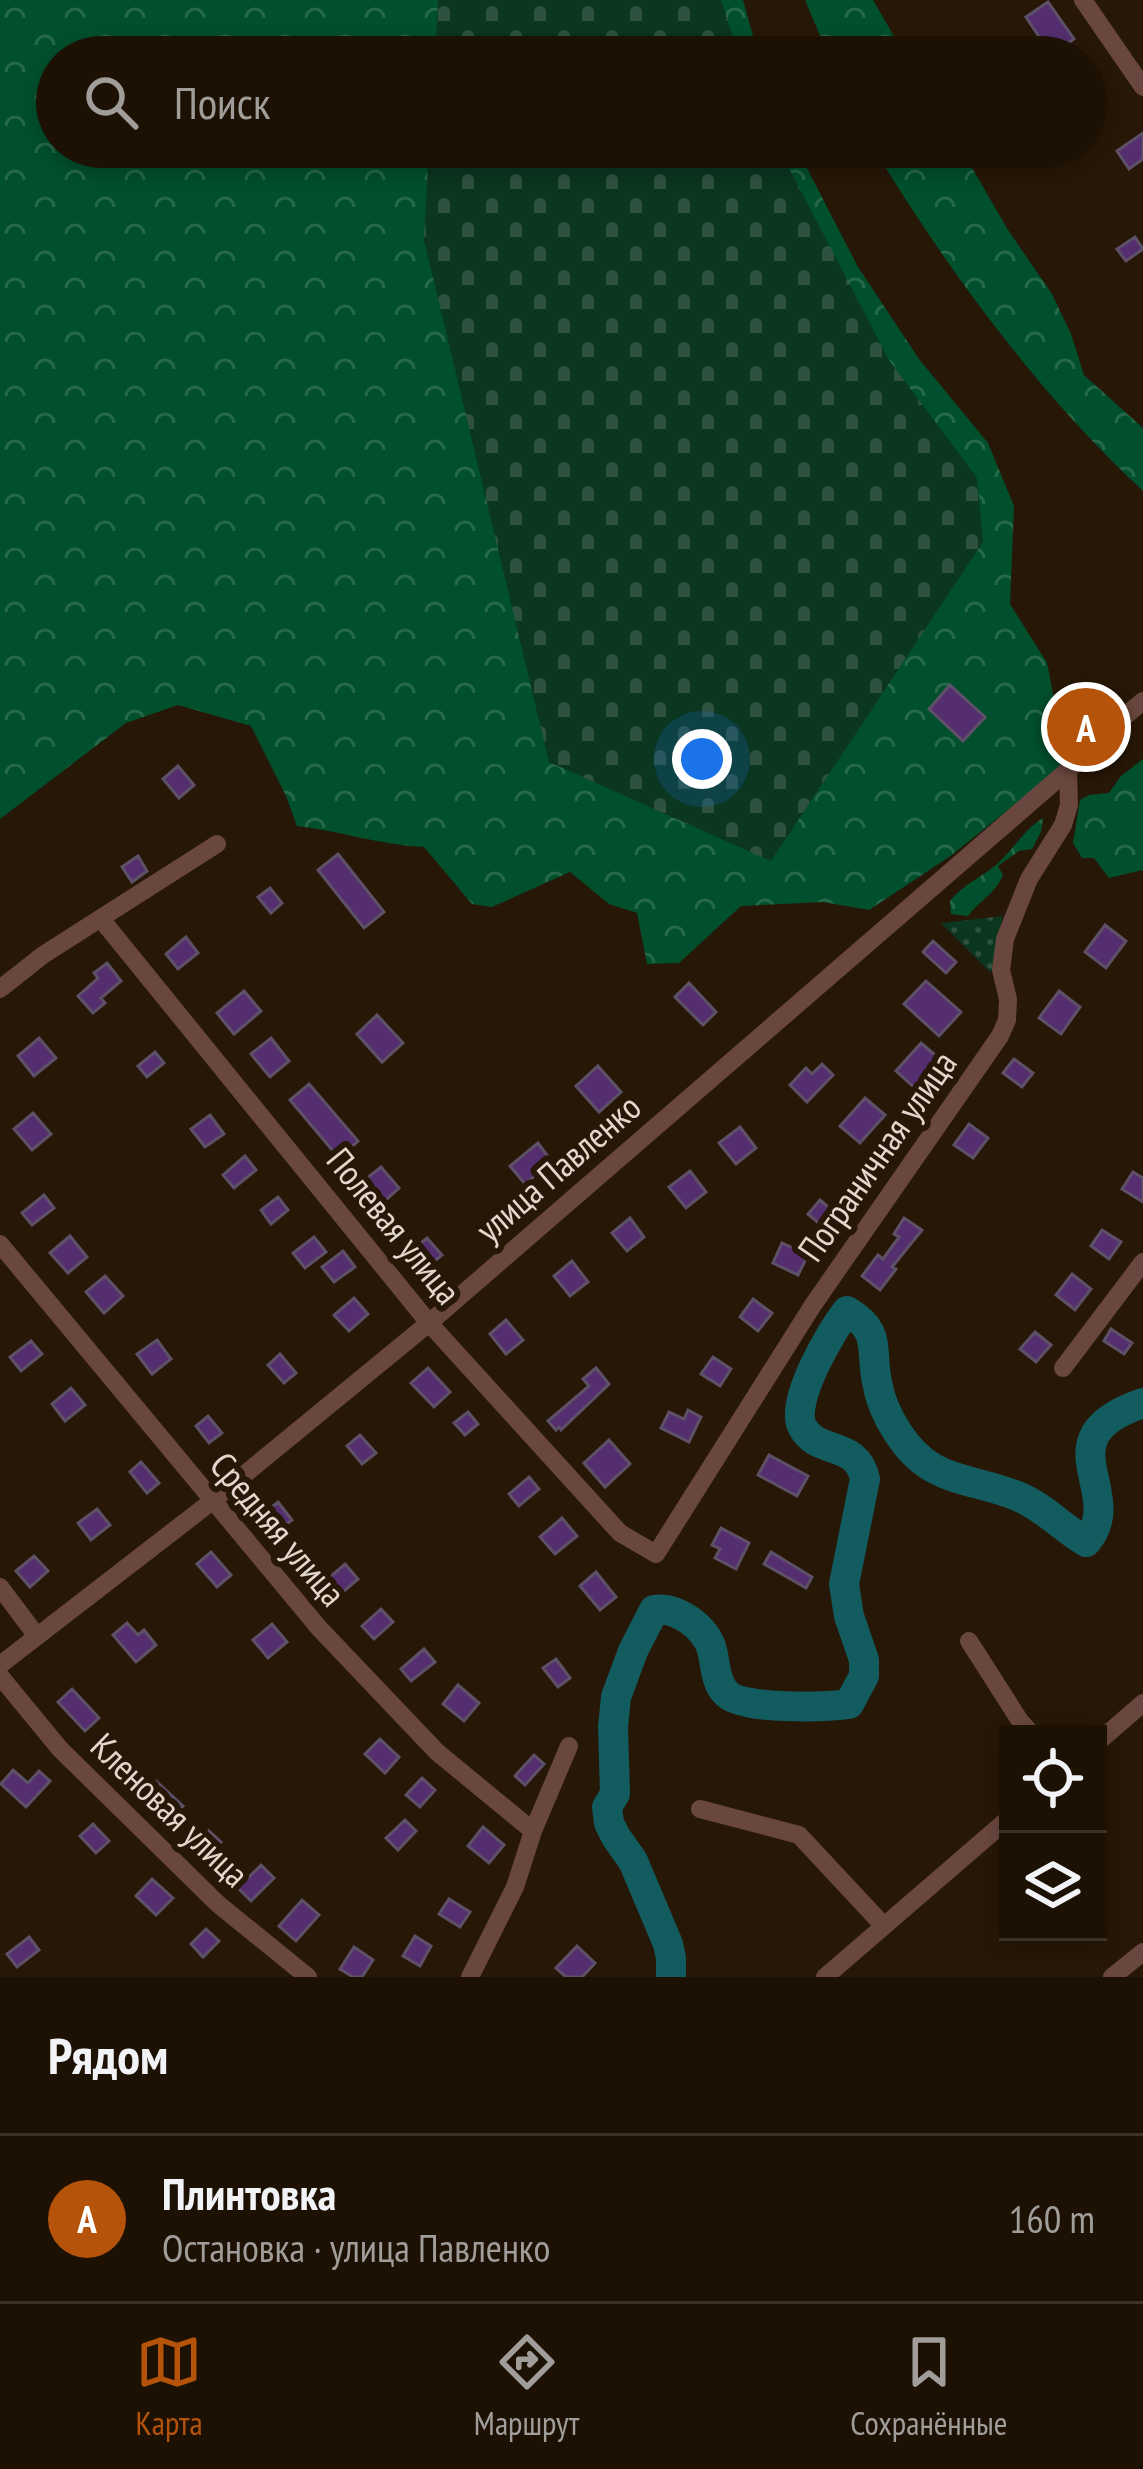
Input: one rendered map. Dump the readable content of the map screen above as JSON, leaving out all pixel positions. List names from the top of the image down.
{
  "streets": {
    "street": [
      "Пограничная улица",
      "улица Павленко",
      "Полевая улица",
      "Средняя улица",
      "Кленовая улица"
    ]
  },
  "crossings": [
    ["Пограничная улица", "улица Павленко"],
    ["Пограничная улица", "Полевая улица"],
    ["улица Павленко", "Полевая улица"],
    ["улица Павленко", "Средняя улица"]
  ],
  "page": {
    "search": "Поиск",
    "pins": "A",
    "heading": "Рядом",
    "list": [
      {
        "mark": "A",
        "name": "Плинтовка",
        "note": "Остановка · улица Павленко",
        "value": "160 m"
      }
    ],
    "nav": ["Карта", "Маршрут", "Сохранённые"]
  }
}
